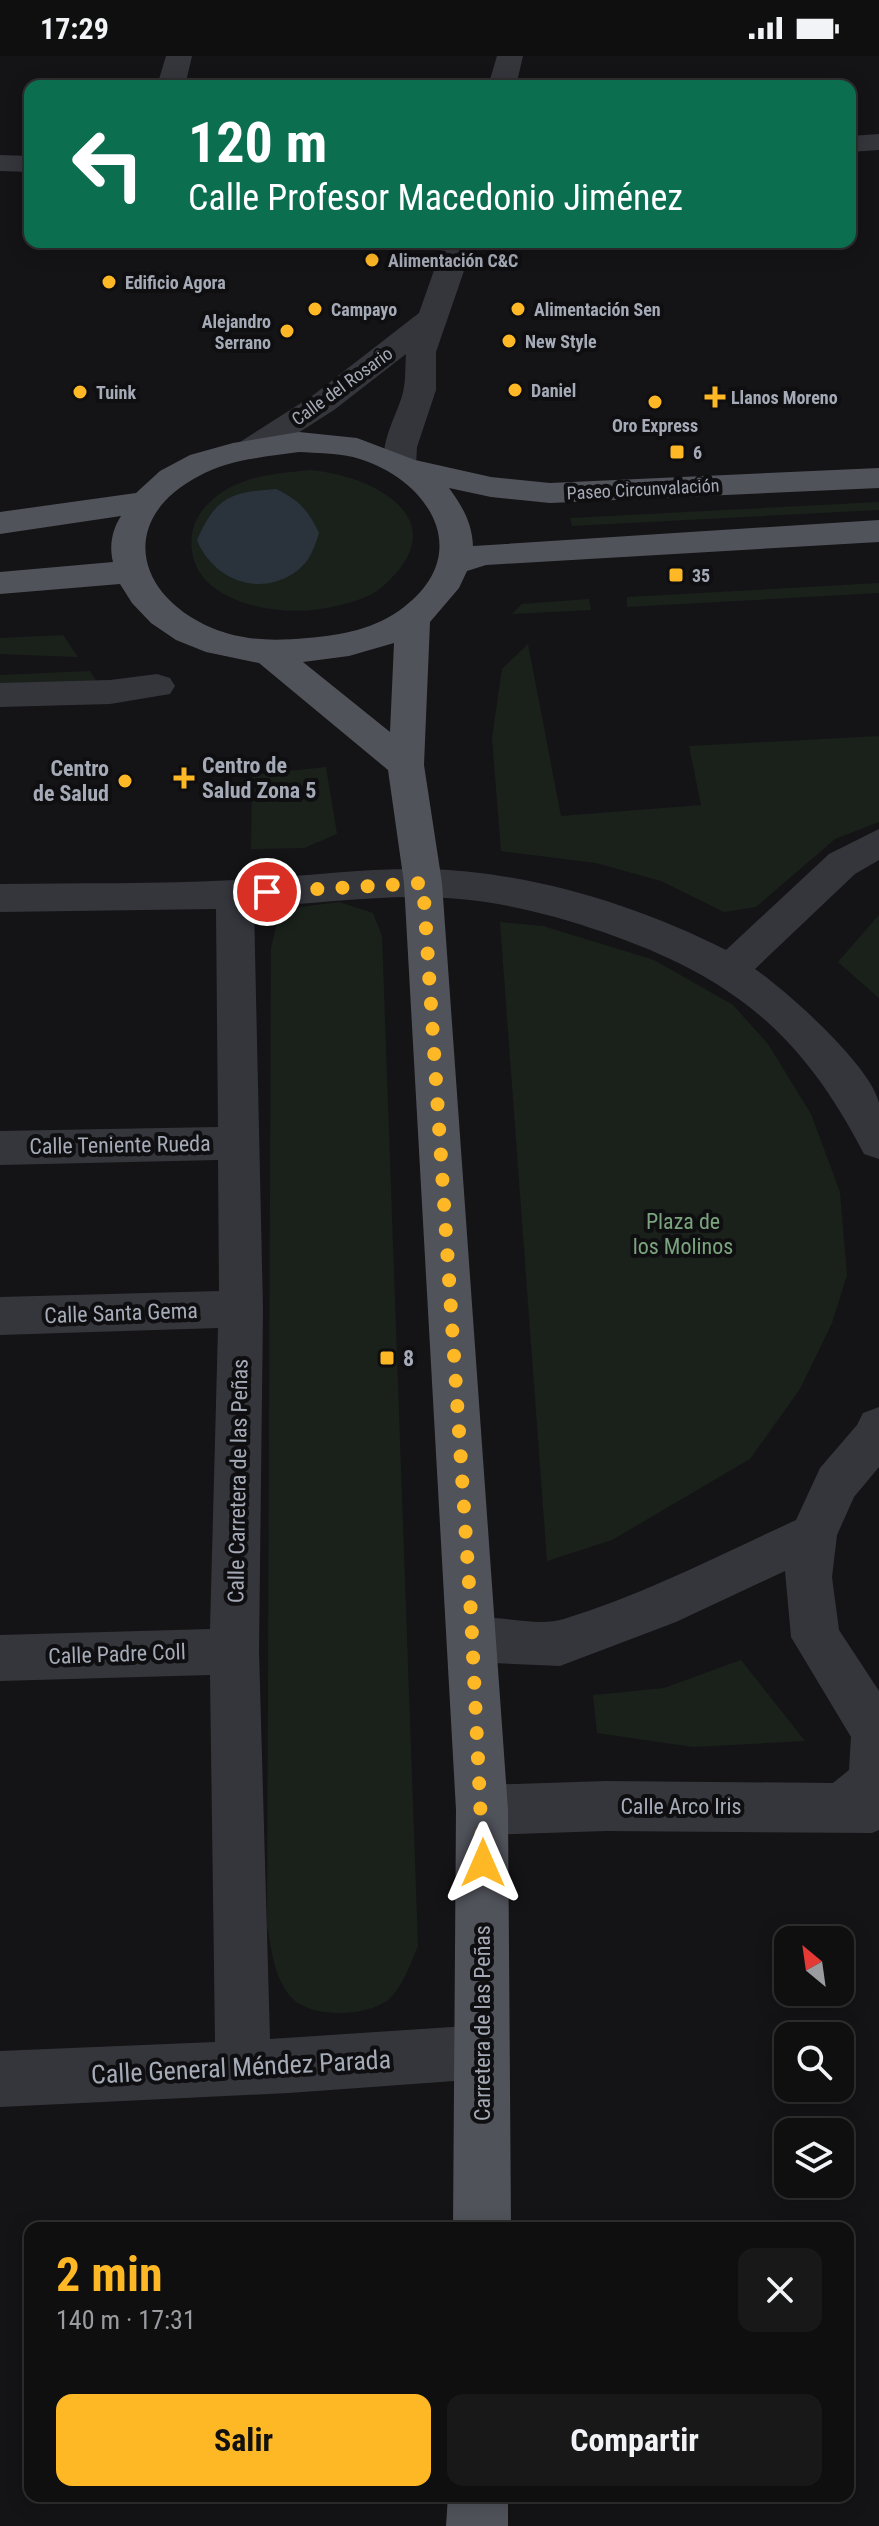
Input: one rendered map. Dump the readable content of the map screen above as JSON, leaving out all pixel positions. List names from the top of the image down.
{
  "streets": {
    "main road": ["Paseo Circunvalación", "Carretera de las Peñas"],
    "street": [
      "Calle del Rosario",
      "Calle Teniente Rueda",
      "Calle Santa Gema",
      "Calle Carretera de las Peñas",
      "Calle Padre Coll",
      "Calle Arco Iris",
      "Calle General Méndez Parada"
    ]
  },
  "crossings": [
    ["Calle del Rosario", "Paseo Circunvalación"],
    ["Calle del Rosario", "Carretera de las Peñas"],
    ["Paseo Circunvalación", "Carretera de las Peñas"],
    ["Calle Teniente Rueda", "Calle Carretera de las Peñas"],
    ["Calle Santa Gema", "Calle Carretera de las Peñas"],
    ["Calle Carretera de las Peñas", "Calle Padre Coll"],
    ["Calle Carretera de las Peñas", "Calle General Méndez Parada"],
    ["Calle Arco Iris", "Carretera de las Peñas"],
    ["Carretera de las Peñas", "Calle General Méndez Parada"]
  ],
  "parks": ["Plaza de los Molinos"],
  "places": {
    "other": [
      "Alimentación C&C",
      "Edificio Agora",
      "Campayo",
      "Alimentación Sen",
      "Alejandro Serrano",
      "New Style",
      "Daniel",
      "Tuink",
      "Oro Express",
      "Centro de Salud"
    ],
    "health": ["Llanos Moreno", "Centro de Salud Zona 5"],
    "transit": ["6", "35", "8"]
  },
  "north": "top left",
  "page": {
    "status": "17:29",
    "turn": ["120 m", "Calle Profesor Macedonio Jiménez"],
    "heading": ["2 min", "140 m · 17:31"],
    "buttons": ["Salir", "Compartir"]
  }
}
